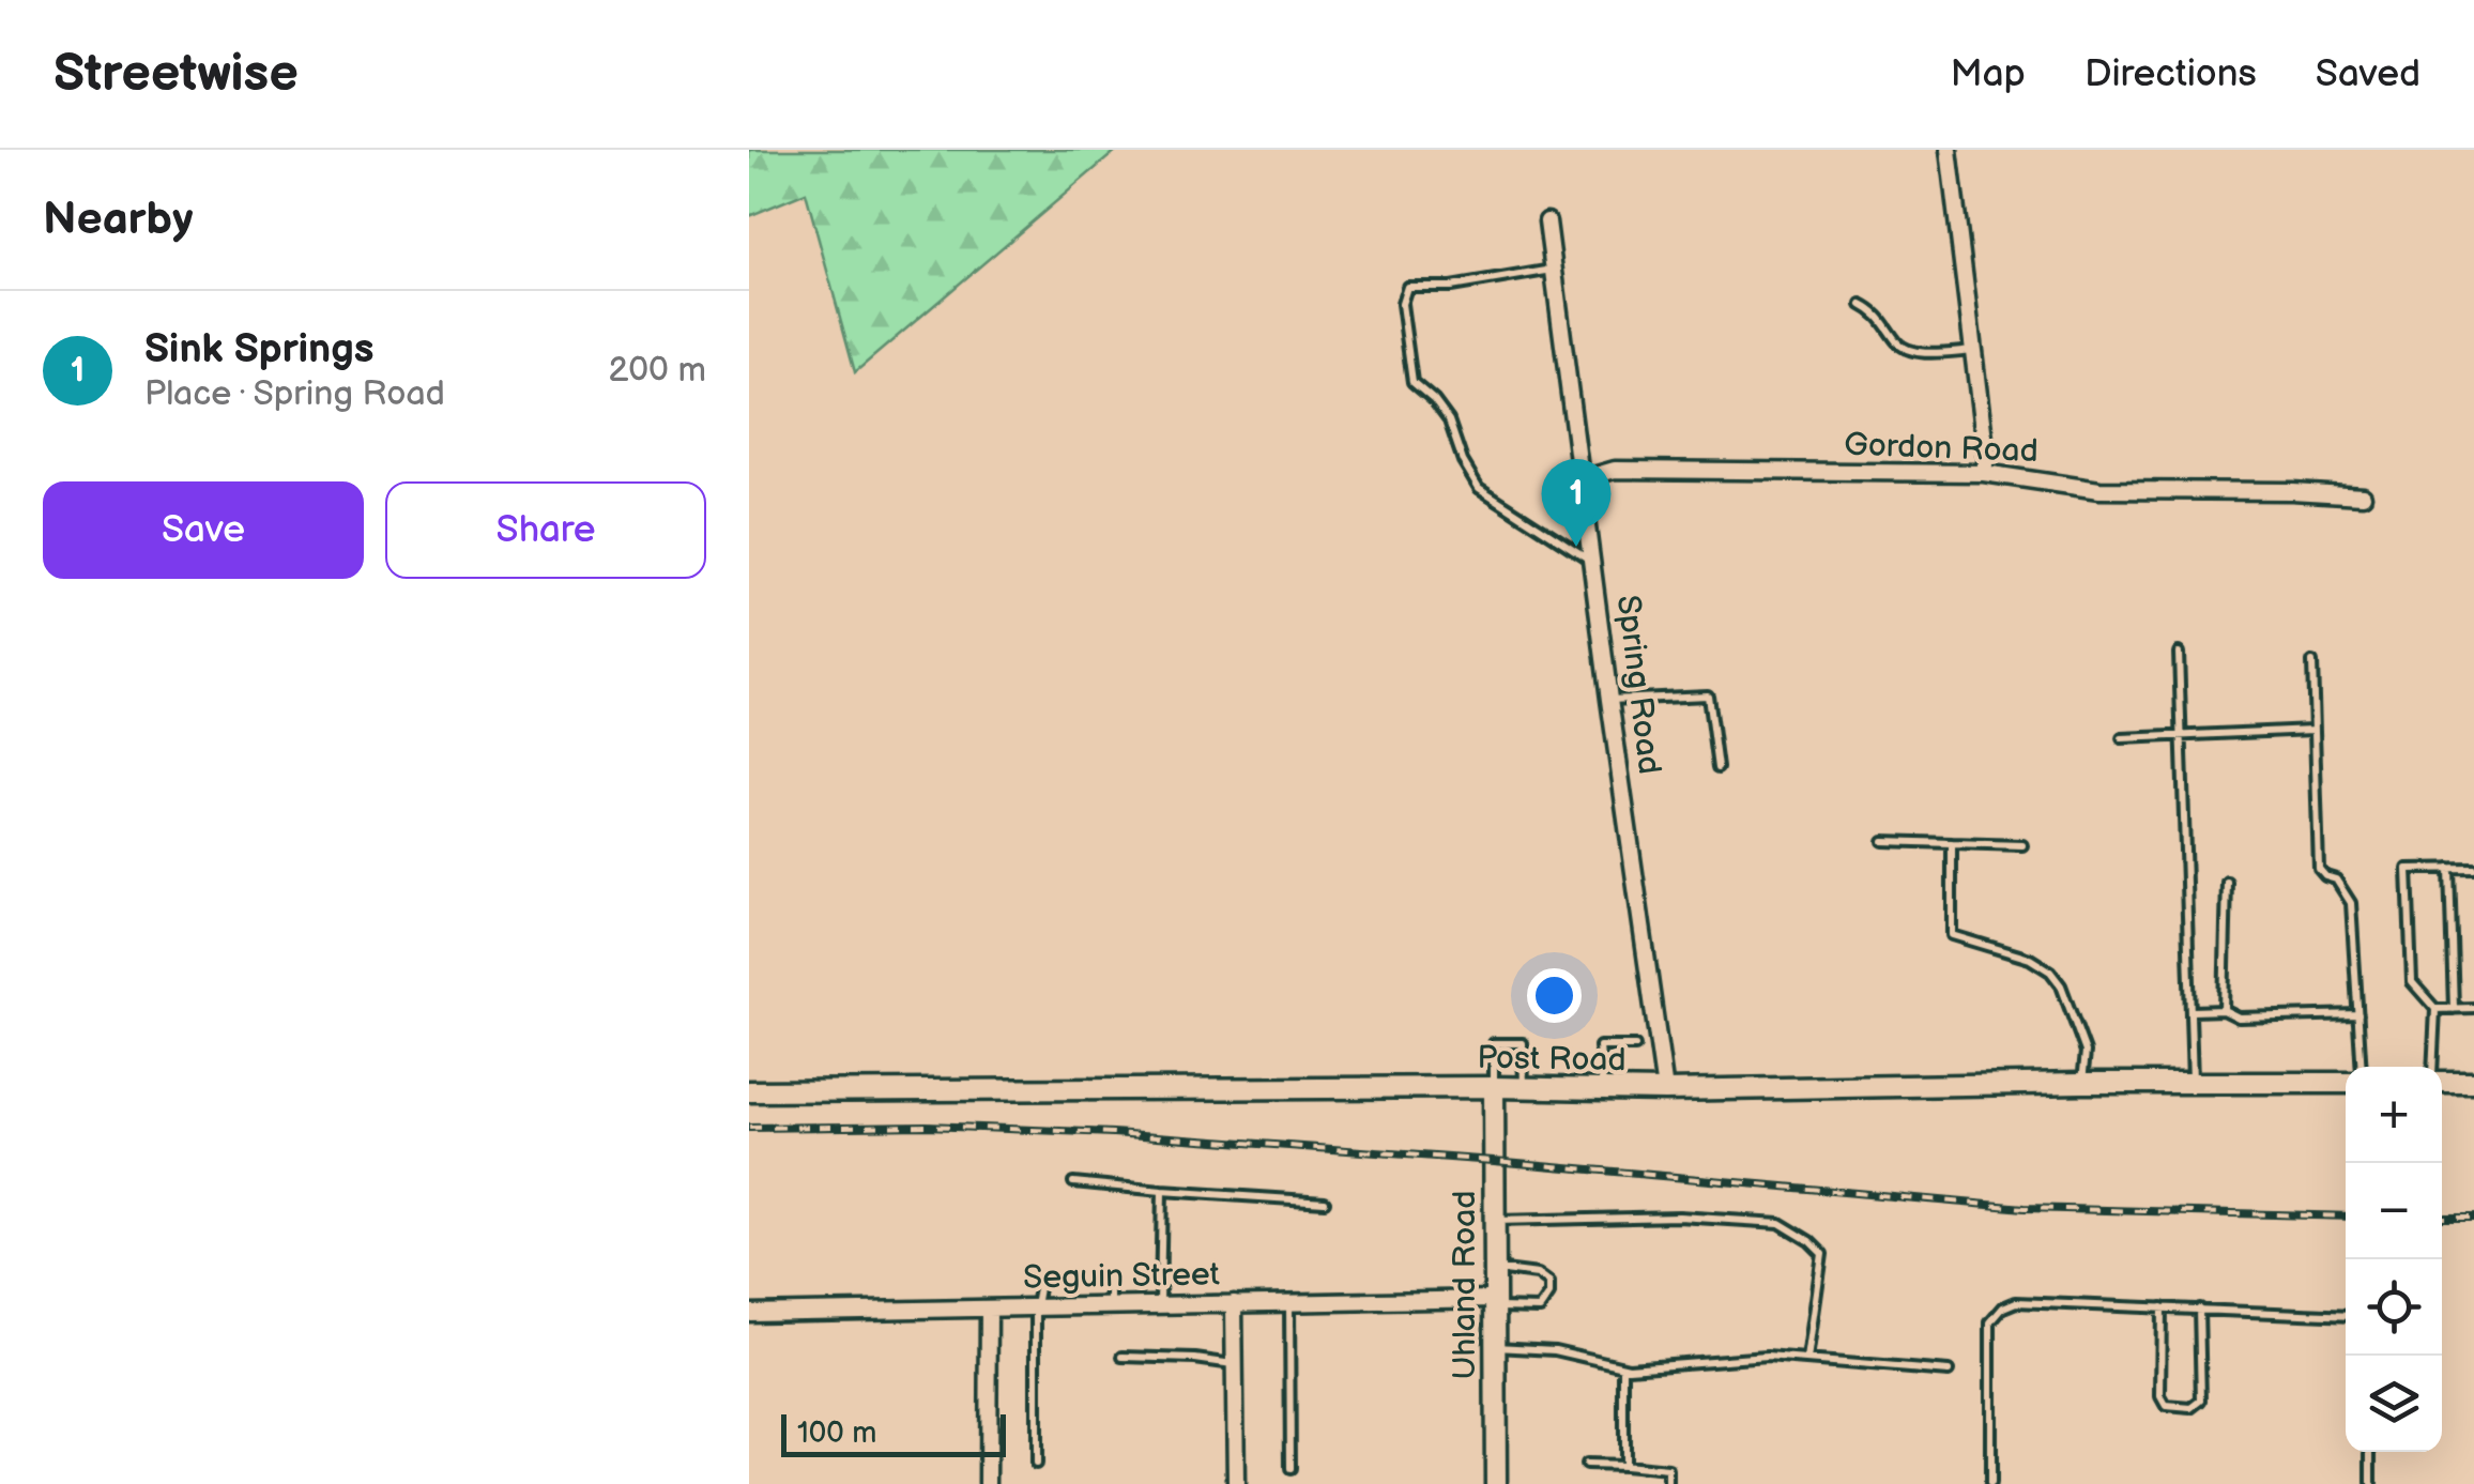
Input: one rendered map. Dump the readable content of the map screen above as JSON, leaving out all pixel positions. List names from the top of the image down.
{
  "streets": {
    "street": [
      "Gordon Road",
      "Spring Road",
      "Post Road",
      "Seguin Street",
      "Uhland Road"
    ]
  },
  "crossings": [
    ["Gordon Road", "Spring Road"],
    ["Spring Road", "Post Road"],
    ["Post Road", "Uhland Road"],
    ["Seguin Street", "Uhland Road"]
  ],
  "scale_bar": "100 m",
  "page": {
    "header": "Streetwise",
    "nav": ["Map", "Directions", "Saved"],
    "heading": "Nearby",
    "list": [
      {
        "mark": "1",
        "name": "Sink Springs",
        "note": "Place · Spring Road",
        "value": "200 m"
      }
    ],
    "buttons": ["Save", "Share"],
    "pins": "1",
    "map_buttons": ["+", "−"],
    "scale": "100 m"
  }
}
